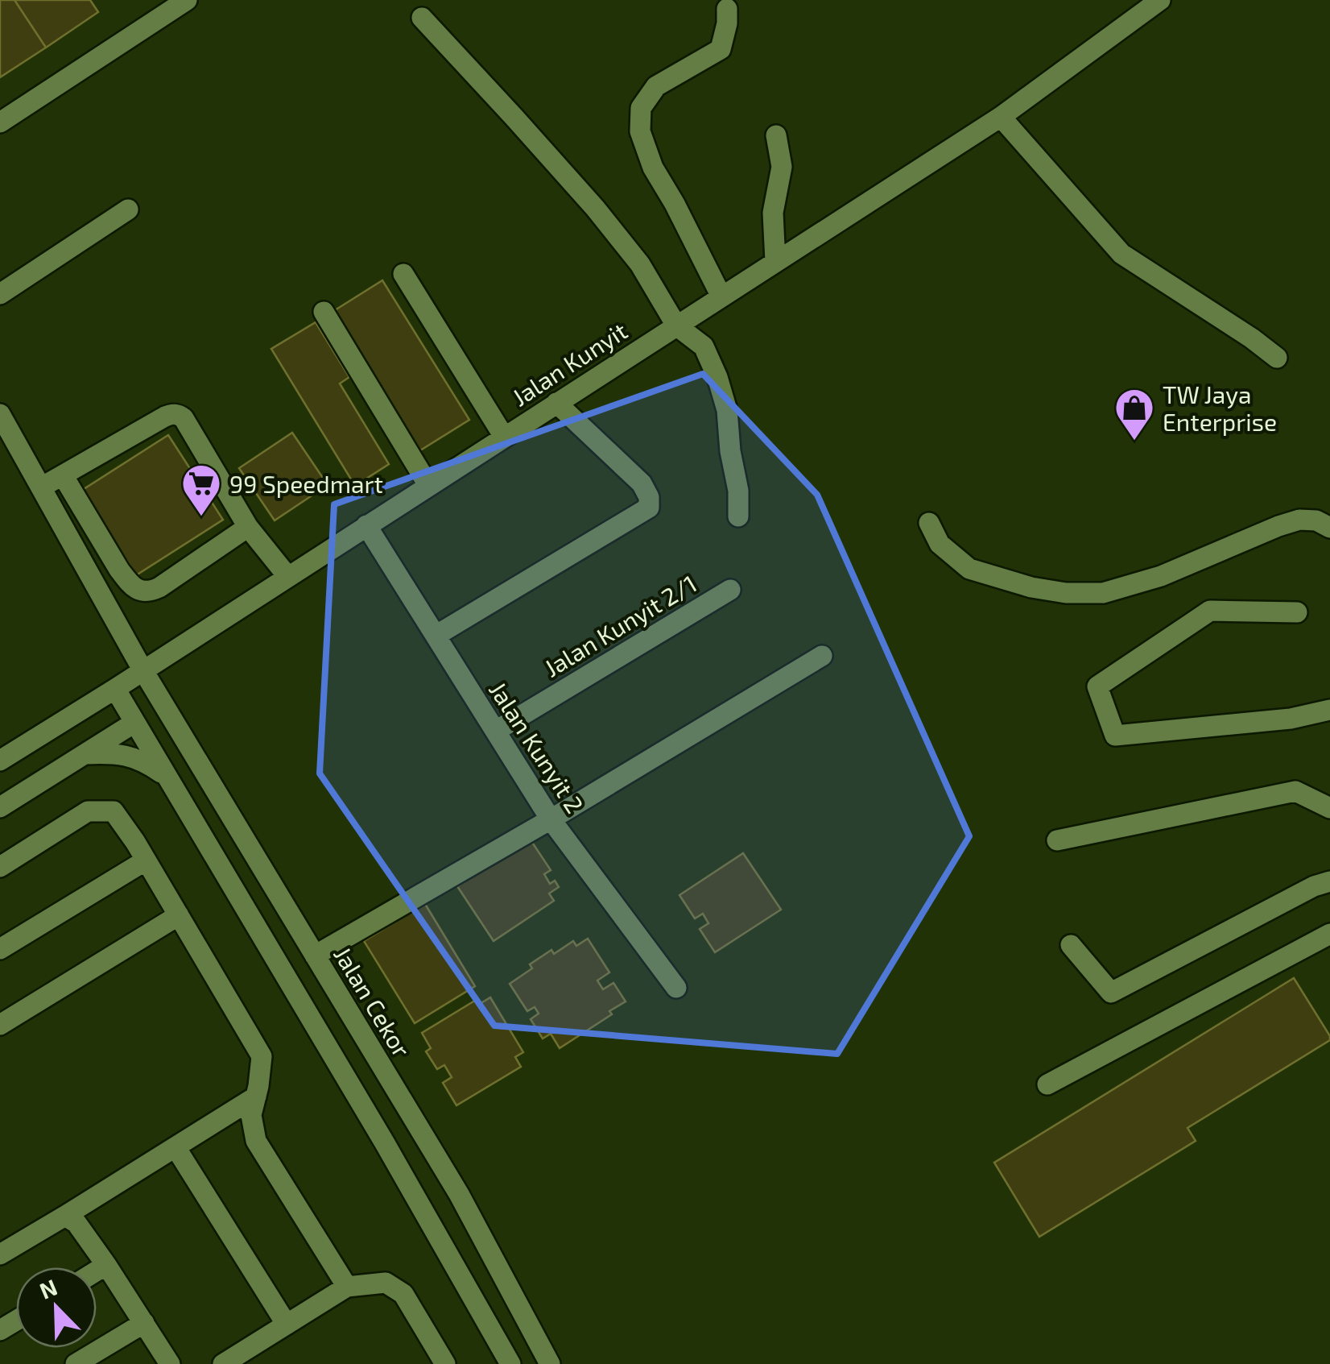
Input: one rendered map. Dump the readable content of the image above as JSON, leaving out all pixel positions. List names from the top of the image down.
{
  "streets": {
    "street": [
      "Jalan Kunyit",
      "Jalan Kunyit 2/1",
      "Jalan Kunyit 2",
      "Jalan Cekor"
    ]
  },
  "crossings": [
    ["Jalan Kunyit", "Jalan Kunyit 2"],
    ["Jalan Kunyit", "Jalan Cekor"],
    ["Jalan Kunyit 2/1", "Jalan Kunyit 2"]
  ],
  "places": {
    "shop": ["TW Jaya Enterprise"],
    "supermarket": ["99 Speedmart"]
  },
  "north": "top left"
}
